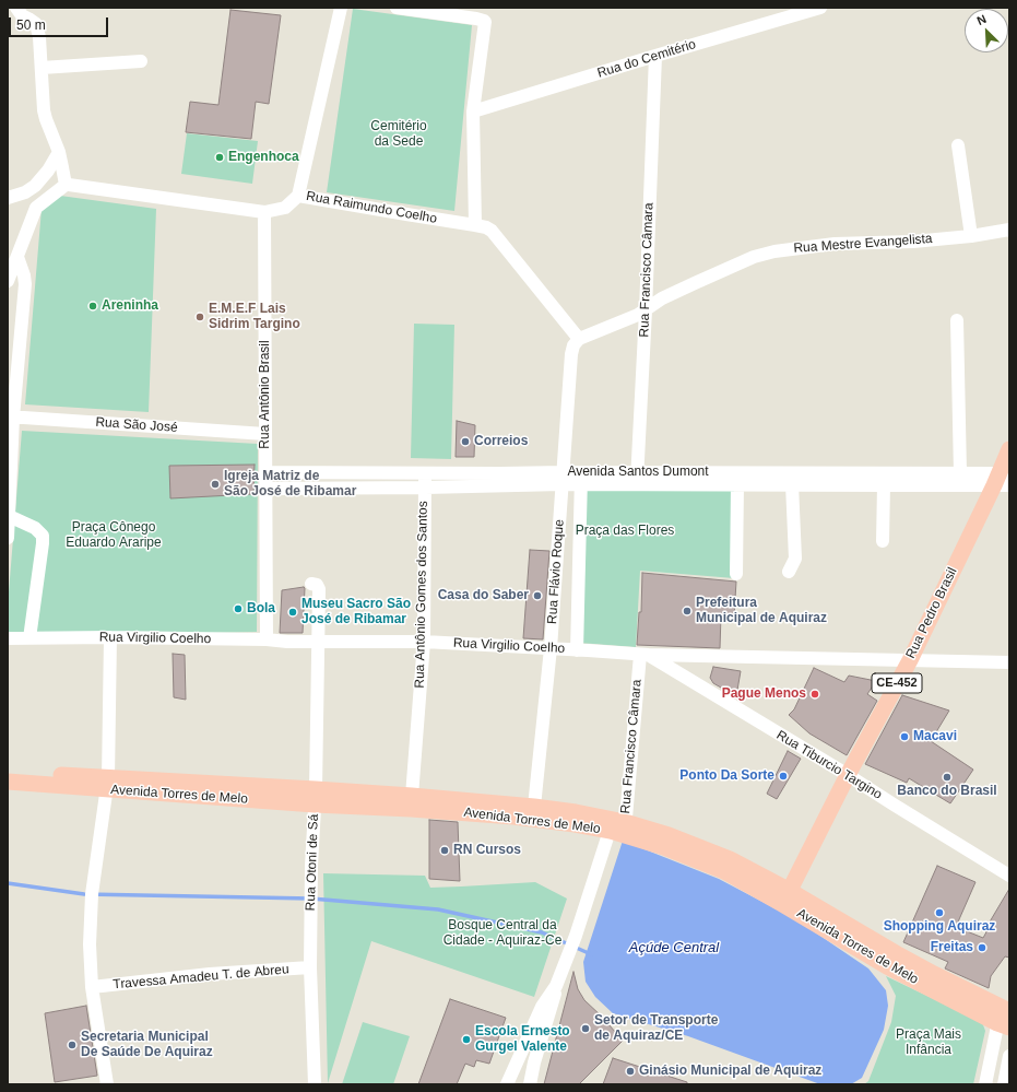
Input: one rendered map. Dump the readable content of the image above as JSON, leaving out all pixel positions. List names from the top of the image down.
{
  "streets": {
    "main road": ["Rua Pedro Brasil", "CE-452", "Avenida Torres de Melo"],
    "street": [
      "Rua do Cemitério",
      "Rua Raimundo Coelho",
      "Rua Mestre Evangelista",
      "Rua Francisco Câmara",
      "Rua Antônio Brasil",
      "Rua São José",
      "Avenida Santos Dumont",
      "Rua Flávio Roque",
      "Rua Antônio Gomes dos Santos",
      "Rua Virgilio Coelho",
      "Rua Tiburcio Targino",
      "Rua Otoni de Sá",
      "Travessa Amadeu T. de Abreu"
    ]
  },
  "crossings": [
    ["Rua do Cemitério", "Rua Francisco Câmara"],
    ["Rua Raimundo Coelho", "Rua Mestre Evangelista"],
    ["Rua Raimundo Coelho", "Rua Antônio Brasil"],
    ["Rua Raimundo Coelho", "Rua Flávio Roque"],
    ["Rua Mestre Evangelista", "Rua Francisco Câmara"],
    ["Rua Mestre Evangelista", "Rua Flávio Roque"],
    ["Rua Francisco Câmara", "Avenida Santos Dumont"],
    ["Rua Francisco Câmara", "Rua Virgilio Coelho"],
    ["Rua Francisco Câmara", "Rua Tiburcio Targino"],
    ["Rua Francisco Câmara", "Avenida Torres de Melo"],
    ["Rua Antônio Brasil", "Rua São José"],
    ["Rua Antônio Brasil", "Avenida Santos Dumont"],
    ["Avenida Santos Dumont", "Rua Flávio Roque"],
    ["Avenida Santos Dumont", "Rua Antônio Gomes dos Santos"],
    ["Avenida Santos Dumont", "Rua Pedro Brasil"],
    ["Rua Flávio Roque", "Rua Virgilio Coelho"],
    ["Rua Flávio Roque", "Avenida Torres de Melo"],
    ["Rua Antônio Gomes dos Santos", "Rua Virgilio Coelho"],
    ["Rua Antônio Gomes dos Santos", "Avenida Torres de Melo"],
    ["Rua Pedro Brasil", "Rua Virgilio Coelho"],
    ["Rua Pedro Brasil", "Rua Tiburcio Targino"],
    ["Rua Pedro Brasil", "Avenida Torres de Melo"],
    ["Rua Virgilio Coelho", "Rua Tiburcio Targino"],
    ["Rua Virgilio Coelho", "Rua Otoni de Sá"],
    ["Avenida Torres de Melo", "Rua Otoni de Sá"],
    ["Rua Otoni de Sá", "Travessa Amadeu T. de Abreu"]
  ],
  "water": ["Açúde Central"],
  "parks": [
    "Cemitério da Sede",
    "Praça Cônego Eduardo Araripe",
    "Praça das Flores",
    "Bosque Central da Cidade - Aquiraz-Ce",
    "Praça Mais Infância"
  ],
  "places": [
    "Engenhoca",
    "Areninha",
    "E.M.E.F Lais Sidrim Targino",
    "Correios",
    "Igreja Matriz de São José de Ribamar",
    "Casa do Saber",
    "Bola",
    "Prefeitura Municipal de Aquiraz",
    "Museu Sacro São José de Ribamar",
    "Pague Menos",
    "Macavi",
    "Ponto Da Sorte",
    "Banco do Brasil",
    "RN Cursos",
    "Shopping Aquiraz",
    "Freitas",
    "Setor de Transporte de Aquiraz/CE",
    "Escola Ernesto Gurgel Valente",
    "Secretaria Municipal De Saúde De Aquiraz",
    "Ginásio Municipal de Aquiraz"
  ],
  "scale_bar": "50 m",
  "north": "top left"
}
